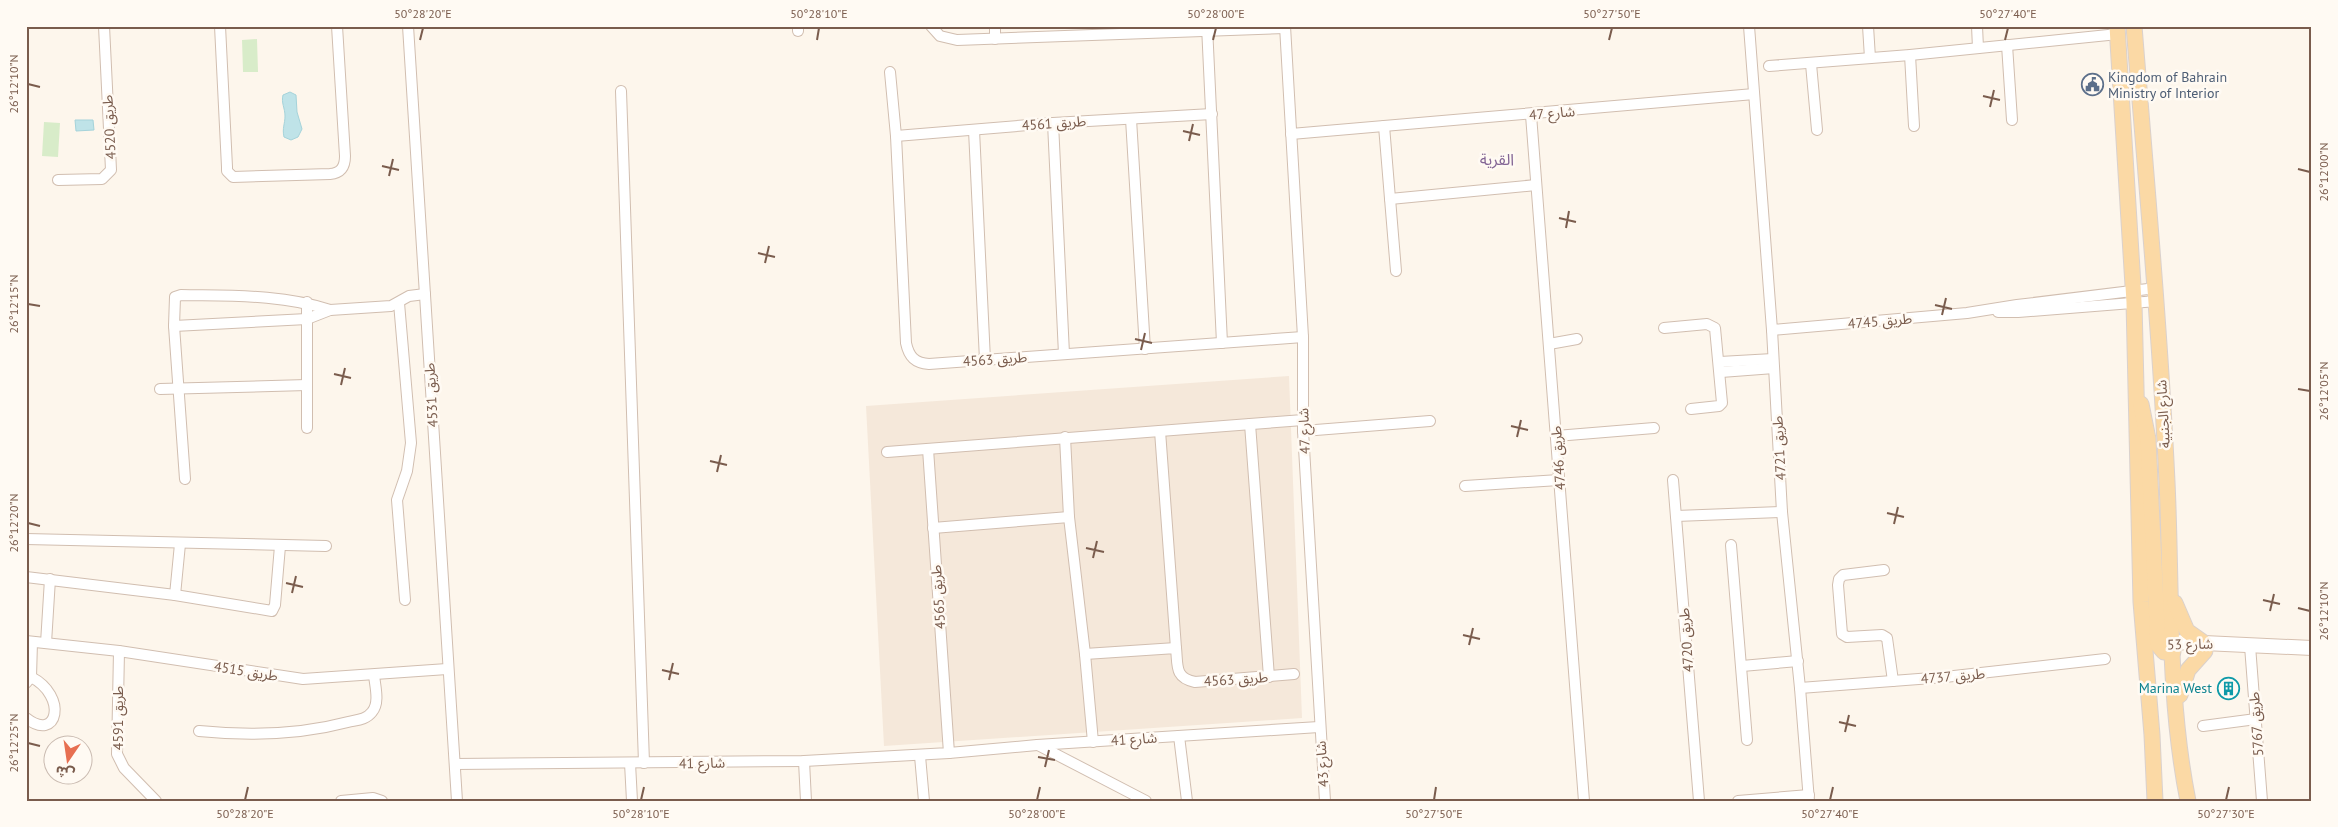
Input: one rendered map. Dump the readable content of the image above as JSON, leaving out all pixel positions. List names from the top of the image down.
{
  "streets": {
    "main road": ["شارع الجنبية"],
    "street": [
      "شارع 47",
      "طريق 4561",
      "طريق 4520",
      "طريق 4745",
      "طريق 4563",
      "طريق 4531",
      "طريق 4721",
      "طريق 4746",
      "طريق 4565",
      "طريق 4720",
      "شارع 53",
      "طريق 4515",
      "طريق 4737",
      "طريق 4591",
      "طريق 5767",
      "شارع 41",
      "شارع 43"
    ]
  },
  "crossings": [
    ["شارع 47", "طريق 4563"],
    ["شارع 47", "طريق 4721"],
    ["شارع 47", "طريق 4746"],
    ["شارع 47", "شارع 41"],
    ["شارع 47", "شارع 43"],
    ["طريق 4561", "طريق 4563"],
    ["طريق 4745", "شارع الجنبية"],
    ["طريق 4745", "طريق 4721"],
    ["طريق 4531", "طريق 4515"],
    ["طريق 4531", "شارع 41"],
    ["شارع الجنبية", "شارع 53"],
    ["طريق 4721", "طريق 4737"],
    ["طريق 4565", "شارع 41"],
    ["شارع 53", "طريق 5767"],
    ["طريق 4515", "طريق 4591"],
    ["شارع 41", "شارع 43"]
  ],
  "districts": ["القرية"],
  "places": {
    "public building": ["Kingdom of Bahrain Ministry of Interior"],
    "building": ["Marina West"]
  },
  "north": "bottom",
  "coordinates": [
    "50°28'20\"E",
    "50°28'10\"E",
    "50°28'00\"E",
    "50°27'50\"E",
    "50°27'40\"E",
    "26°12'10\"N",
    "26°12'00\"N",
    "26°12'15\"N",
    "26°12'05\"N",
    "26°12'20\"N",
    "26°12'25\"N",
    "50°27'30\"E"
  ]
}
